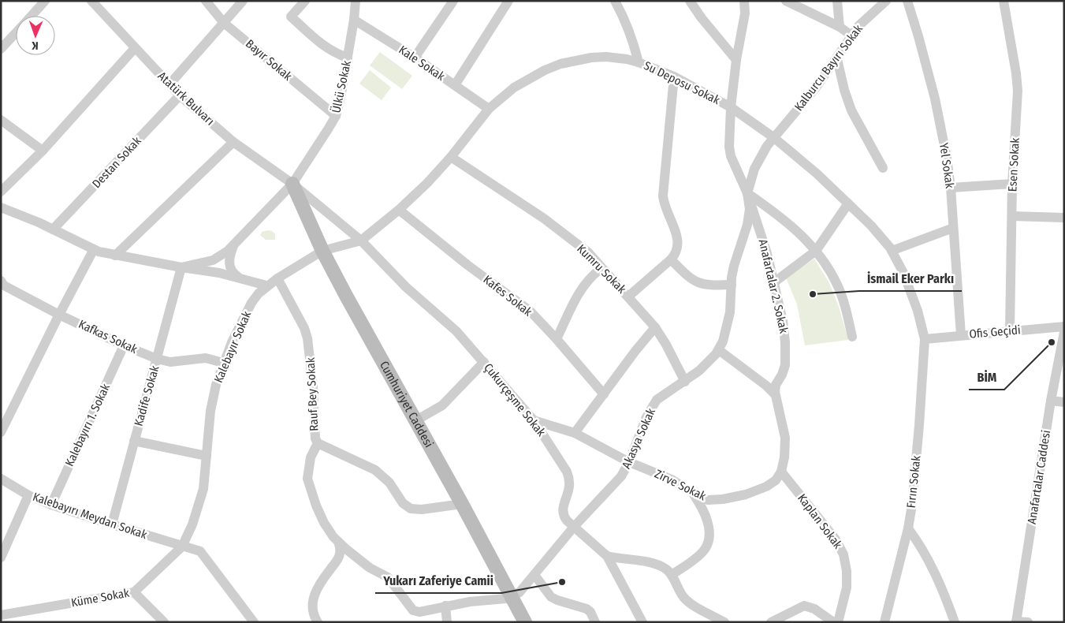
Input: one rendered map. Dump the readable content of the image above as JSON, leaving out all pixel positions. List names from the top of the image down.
{
  "streets": {
    "main road": ["Cumhuriyet Caddesi"],
    "street": [
      "Bayır Sokak",
      "Kale Sokak",
      "Kalburcu Bayırı Sokak",
      "Su Deposu Sokak",
      "Ülkü Sokak",
      "Atatürk Bulvarı",
      "Destan Sokak",
      "Esen Sokak",
      "Yel Sokak",
      "Kumru Sokak",
      "Anafartalar 2. Sokak",
      "Kafes Sokak",
      "Ofis Geçidi",
      "Kafkas Sokak",
      "Kalebayır Sokak",
      "Rauf Bey Sokak",
      "Kadife Sokak",
      "Çukurçeşme Sokak",
      "Kalebayırı 1. Sokak",
      "Akasya Sokak",
      "Anafartalar Caddesi",
      "Fırın Sokak",
      "Zirve Sokak",
      "Kalebayırı Meydan Sokak",
      "Kaplan Sokak",
      "Küme Sokak"
    ]
  },
  "crossings": [
    ["Bayır Sokak", "Ülkü Sokak"],
    ["Kale Sokak", "Su Deposu Sokak"],
    ["Kale Sokak", "Ülkü Sokak"],
    ["Kalburcu Bayırı Sokak", "Su Deposu Sokak"],
    ["Kalburcu Bayırı Sokak", "Akasya Sokak"],
    ["Su Deposu Sokak", "Kumru Sokak"],
    ["Su Deposu Sokak", "Kafes Sokak"],
    ["Su Deposu Sokak", "Ofis Geçidi"],
    ["Su Deposu Sokak", "Kalebayır Sokak"],
    ["Su Deposu Sokak", "Çukurçeşme Sokak"],
    ["Su Deposu Sokak", "Cumhuriyet Caddesi"],
    ["Su Deposu Sokak", "Akasya Sokak"],
    ["Su Deposu Sokak", "Fırın Sokak"],
    ["Ülkü Sokak", "Atatürk Bulvarı"],
    ["Ülkü Sokak", "Kadife Sokak"],
    ["Ülkü Sokak", "Çukurçeşme Sokak"],
    ["Ülkü Sokak", "Cumhuriyet Caddesi"],
    ["Atatürk Bulvarı", "Destan Sokak"],
    ["Atatürk Bulvarı", "Çukurçeşme Sokak"],
    ["Atatürk Bulvarı", "Cumhuriyet Caddesi"],
    ["Esen Sokak", "Ofis Geçidi"],
    ["Yel Sokak", "Ofis Geçidi"],
    ["Kumru Sokak", "Akasya Sokak"],
    ["Anafartalar 2. Sokak", "Akasya Sokak"],
    ["Anafartalar 2. Sokak", "Zirve Sokak"],
    ["Anafartalar 2. Sokak", "Kaplan Sokak"],
    ["Ofis Geçidi", "Fırın Sokak"],
    ["Kafkas Sokak", "Kalebayır Sokak"],
    ["Kafkas Sokak", "Kadife Sokak"],
    ["Kafkas Sokak", "Kalebayırı 1. Sokak"],
    ["Kalebayır Sokak", "Rauf Bey Sokak"],
    ["Kalebayır Sokak", "Cumhuriyet Caddesi"],
    ["Kalebayır Sokak", "Kalebayırı Meydan Sokak"],
    ["Kalebayır Sokak", "Küme Sokak"],
    ["Rauf Bey Sokak", "Cumhuriyet Caddesi"],
    ["Kadife Sokak", "Kalebayırı Meydan Sokak"],
    ["Çukurçeşme Sokak", "Cumhuriyet Caddesi"],
    ["Çukurçeşme Sokak", "Akasya Sokak"],
    ["Çukurçeşme Sokak", "Zirve Sokak"],
    ["Cumhuriyet Caddesi", "Akasya Sokak"],
    ["Kalebayırı 1. Sokak", "Kalebayırı Meydan Sokak"],
    ["Akasya Sokak", "Zirve Sokak"],
    ["Zirve Sokak", "Kaplan Sokak"],
    ["Kalebayırı Meydan Sokak", "Küme Sokak"]
  ],
  "places": ["İsmail Eker Parkı", "BİM", "Yukarı Zaferiye Camii"],
  "north": "bottom"
}
